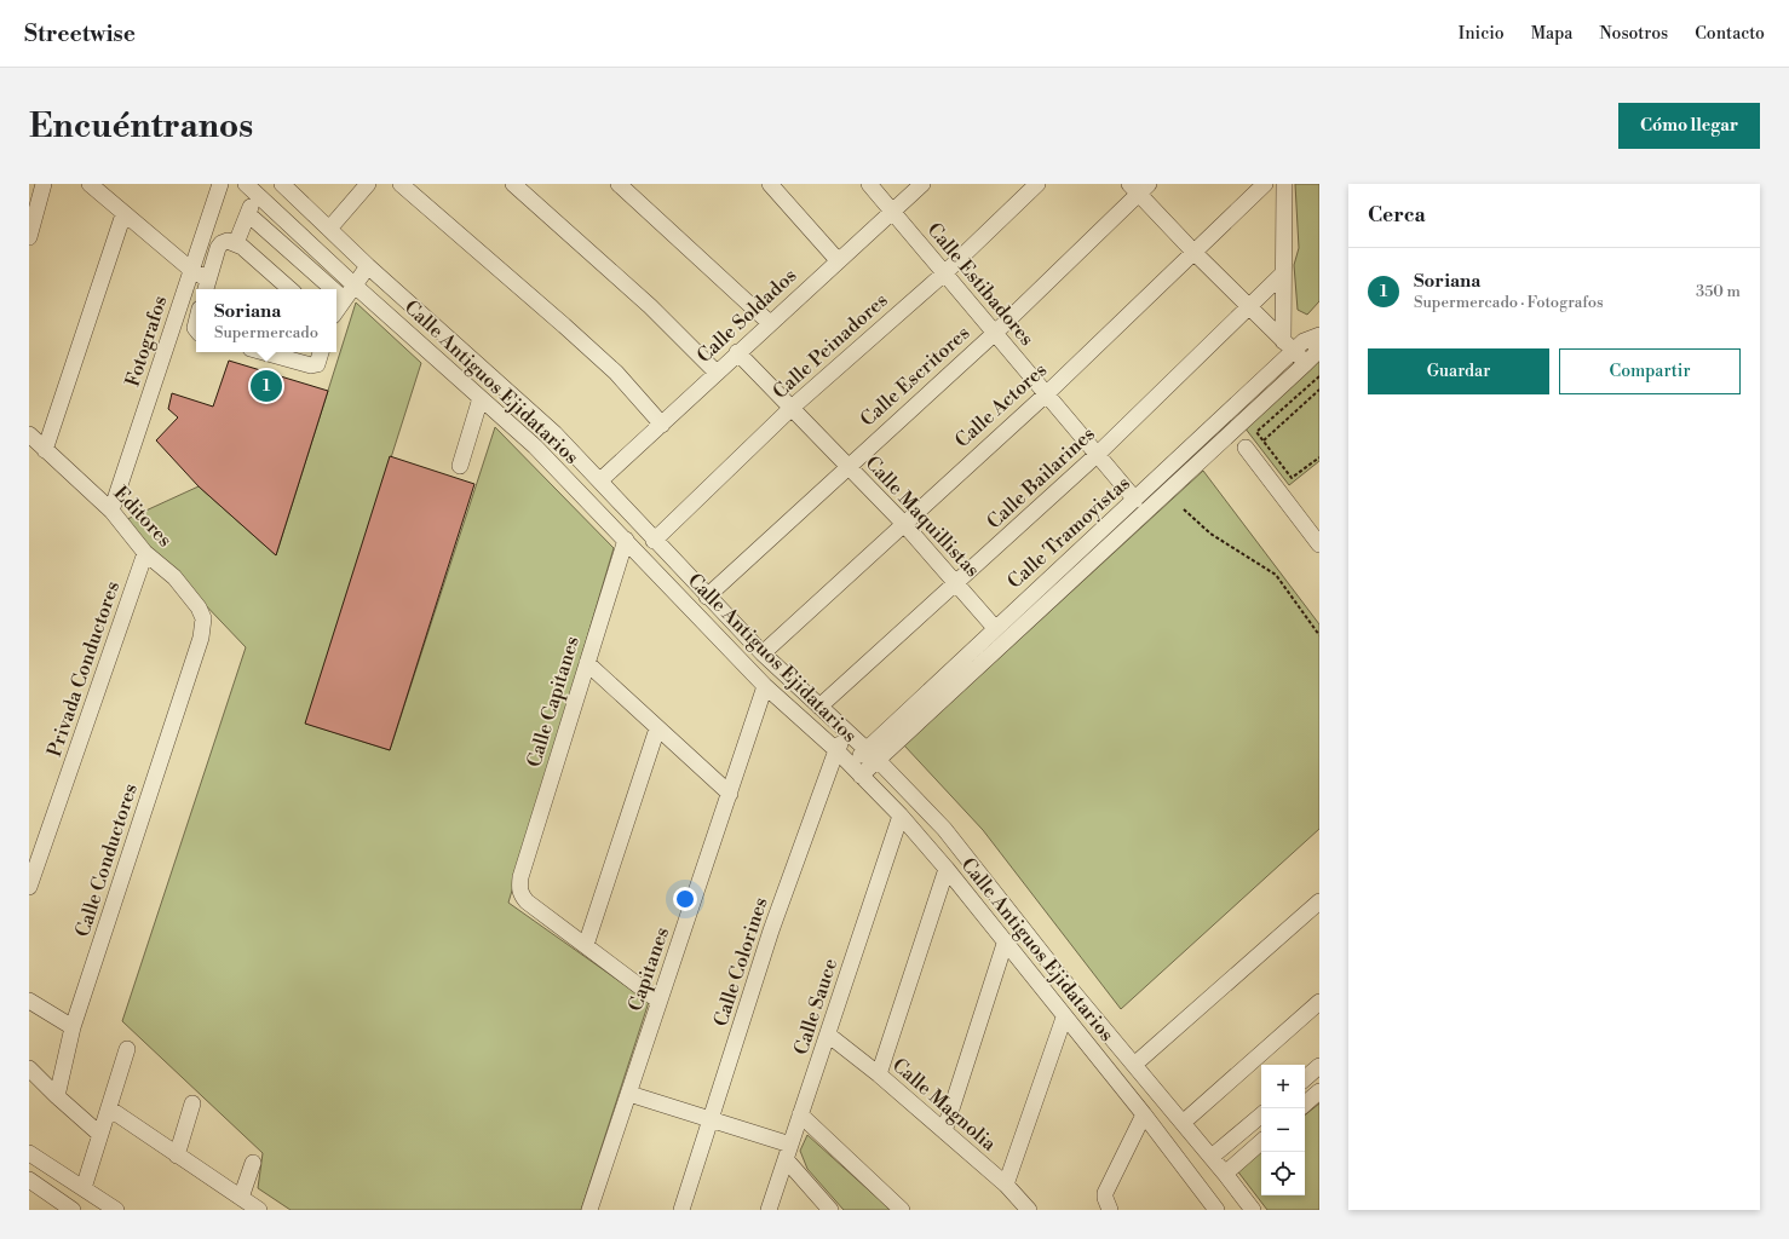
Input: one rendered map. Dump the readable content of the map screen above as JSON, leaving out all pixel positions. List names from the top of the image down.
{
  "streets": {
    "street": [
      "Calle Estibadores",
      "Calle Soldados",
      "Fotografos",
      "Calle Peinadores",
      "Calle Escritores",
      "Calle Antiguos Ejidatarios",
      "Calle Actores",
      "Calle Bailarines",
      "Editores",
      "Calle Maquillistas",
      "Calle Tramoyistas",
      "Privada Conductores",
      "Calle Capitanes",
      "Calle Conductores",
      "Calle Colorines",
      "Capitanes",
      "Calle Sauce",
      "Calle Magnolia"
    ]
  },
  "crossings": [
    ["Calle Estibadores", "Calle Soldados"],
    ["Calle Estibadores", "Calle Peinadores"],
    ["Calle Estibadores", "Calle Escritores"],
    ["Calle Estibadores", "Calle Actores"],
    ["Calle Estibadores", "Calle Bailarines"],
    ["Calle Estibadores", "Calle Tramoyistas"],
    ["Calle Soldados", "Calle Antiguos Ejidatarios"],
    ["Calle Soldados", "Calle Maquillistas"],
    ["Fotografos", "Editores"],
    ["Calle Peinadores", "Calle Antiguos Ejidatarios"],
    ["Calle Peinadores", "Calle Maquillistas"],
    ["Calle Escritores", "Calle Antiguos Ejidatarios"],
    ["Calle Escritores", "Calle Maquillistas"],
    ["Calle Antiguos Ejidatarios", "Calle Actores"],
    ["Calle Antiguos Ejidatarios", "Calle Bailarines"],
    ["Calle Antiguos Ejidatarios", "Calle Tramoyistas"],
    ["Calle Antiguos Ejidatarios", "Calle Capitanes"],
    ["Calle Antiguos Ejidatarios", "Calle Colorines"],
    ["Calle Antiguos Ejidatarios", "Capitanes"],
    ["Calle Antiguos Ejidatarios", "Calle Sauce"],
    ["Calle Actores", "Calle Maquillistas"],
    ["Calle Bailarines", "Calle Maquillistas"],
    ["Editores", "Privada Conductores"],
    ["Editores", "Calle Conductores"],
    ["Calle Maquillistas", "Calle Tramoyistas"],
    ["Calle Sauce", "Calle Magnolia"]
  ],
  "page": {
    "header": "Streetwise",
    "nav": [
      "Inicio",
      "Mapa",
      "Nosotros",
      "Contacto"
    ],
    "buttons": [
      "Cómo llegar",
      ["Guardar", "Compartir"]
    ],
    "title": "Encuéntranos",
    "heading": "Cerca",
    "list": [
      {
        "mark": "1",
        "name": "Soriana",
        "note": "Supermercado · Fotografos",
        "value": "350 m"
      }
    ],
    "popup": ["Soriana", "Supermercado"],
    "pins": "1",
    "map_buttons": ["+", "−"]
  }
}
